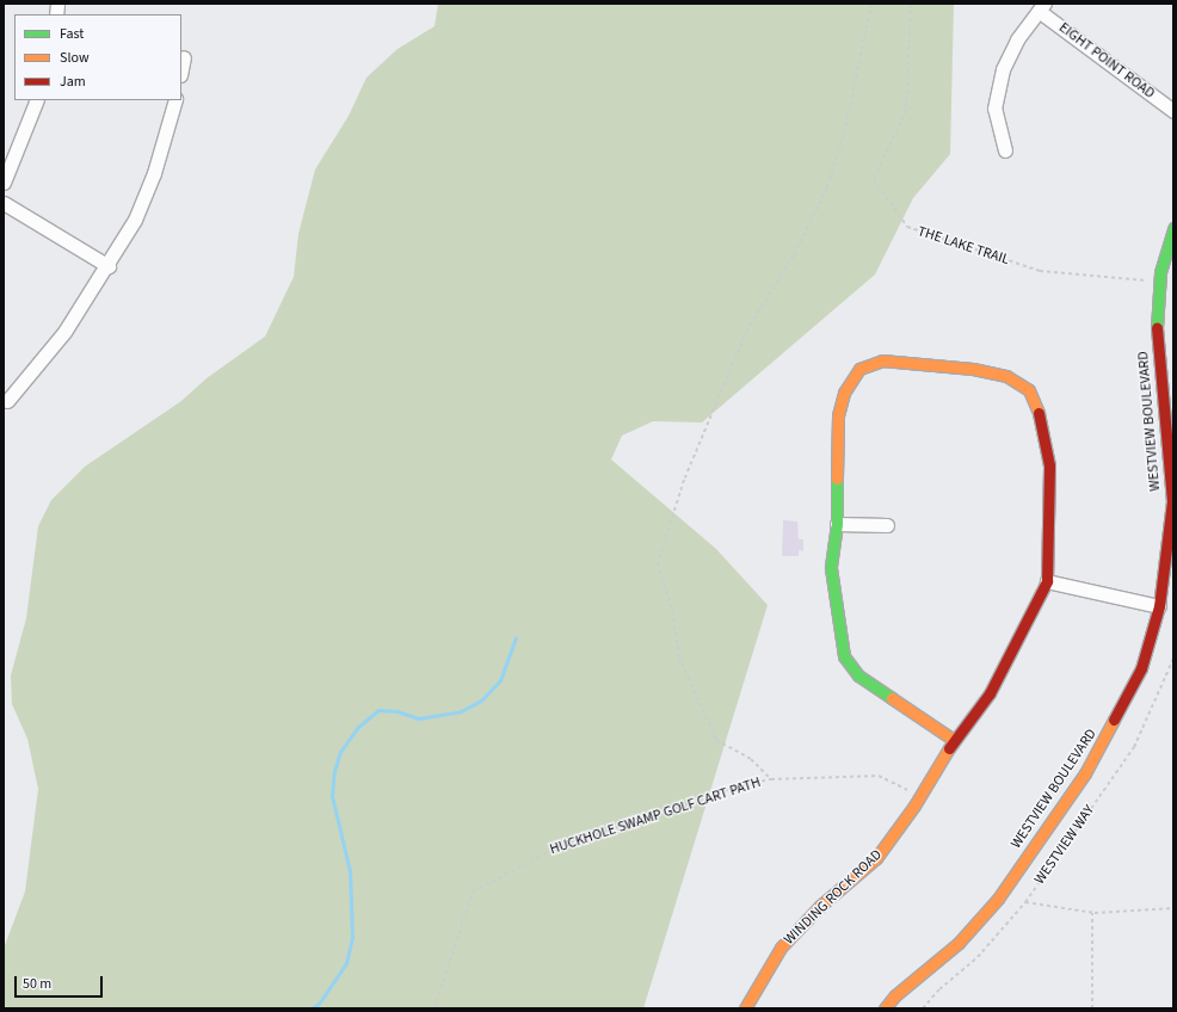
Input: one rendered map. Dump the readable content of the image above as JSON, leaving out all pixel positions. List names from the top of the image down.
{
  "streets": {
    "street": ["EIGHT POINT ROAD", "WESTVIEW BOULEVARD", "WINDING ROCK ROAD"],
    "path": ["THE LAKE TRAIL", "HUCKHOLE SWAMP GOLF CART PATH", "WESTVIEW WAY"]
  },
  "crossings": [
    ["THE LAKE TRAIL", "WESTVIEW BOULEVARD"],
    ["HUCKHOLE SWAMP GOLF CART PATH", "WINDING ROCK ROAD"]
  ],
  "legend": ["Fast", "Slow", "Jam"],
  "scale_bar": "50 m"
}
